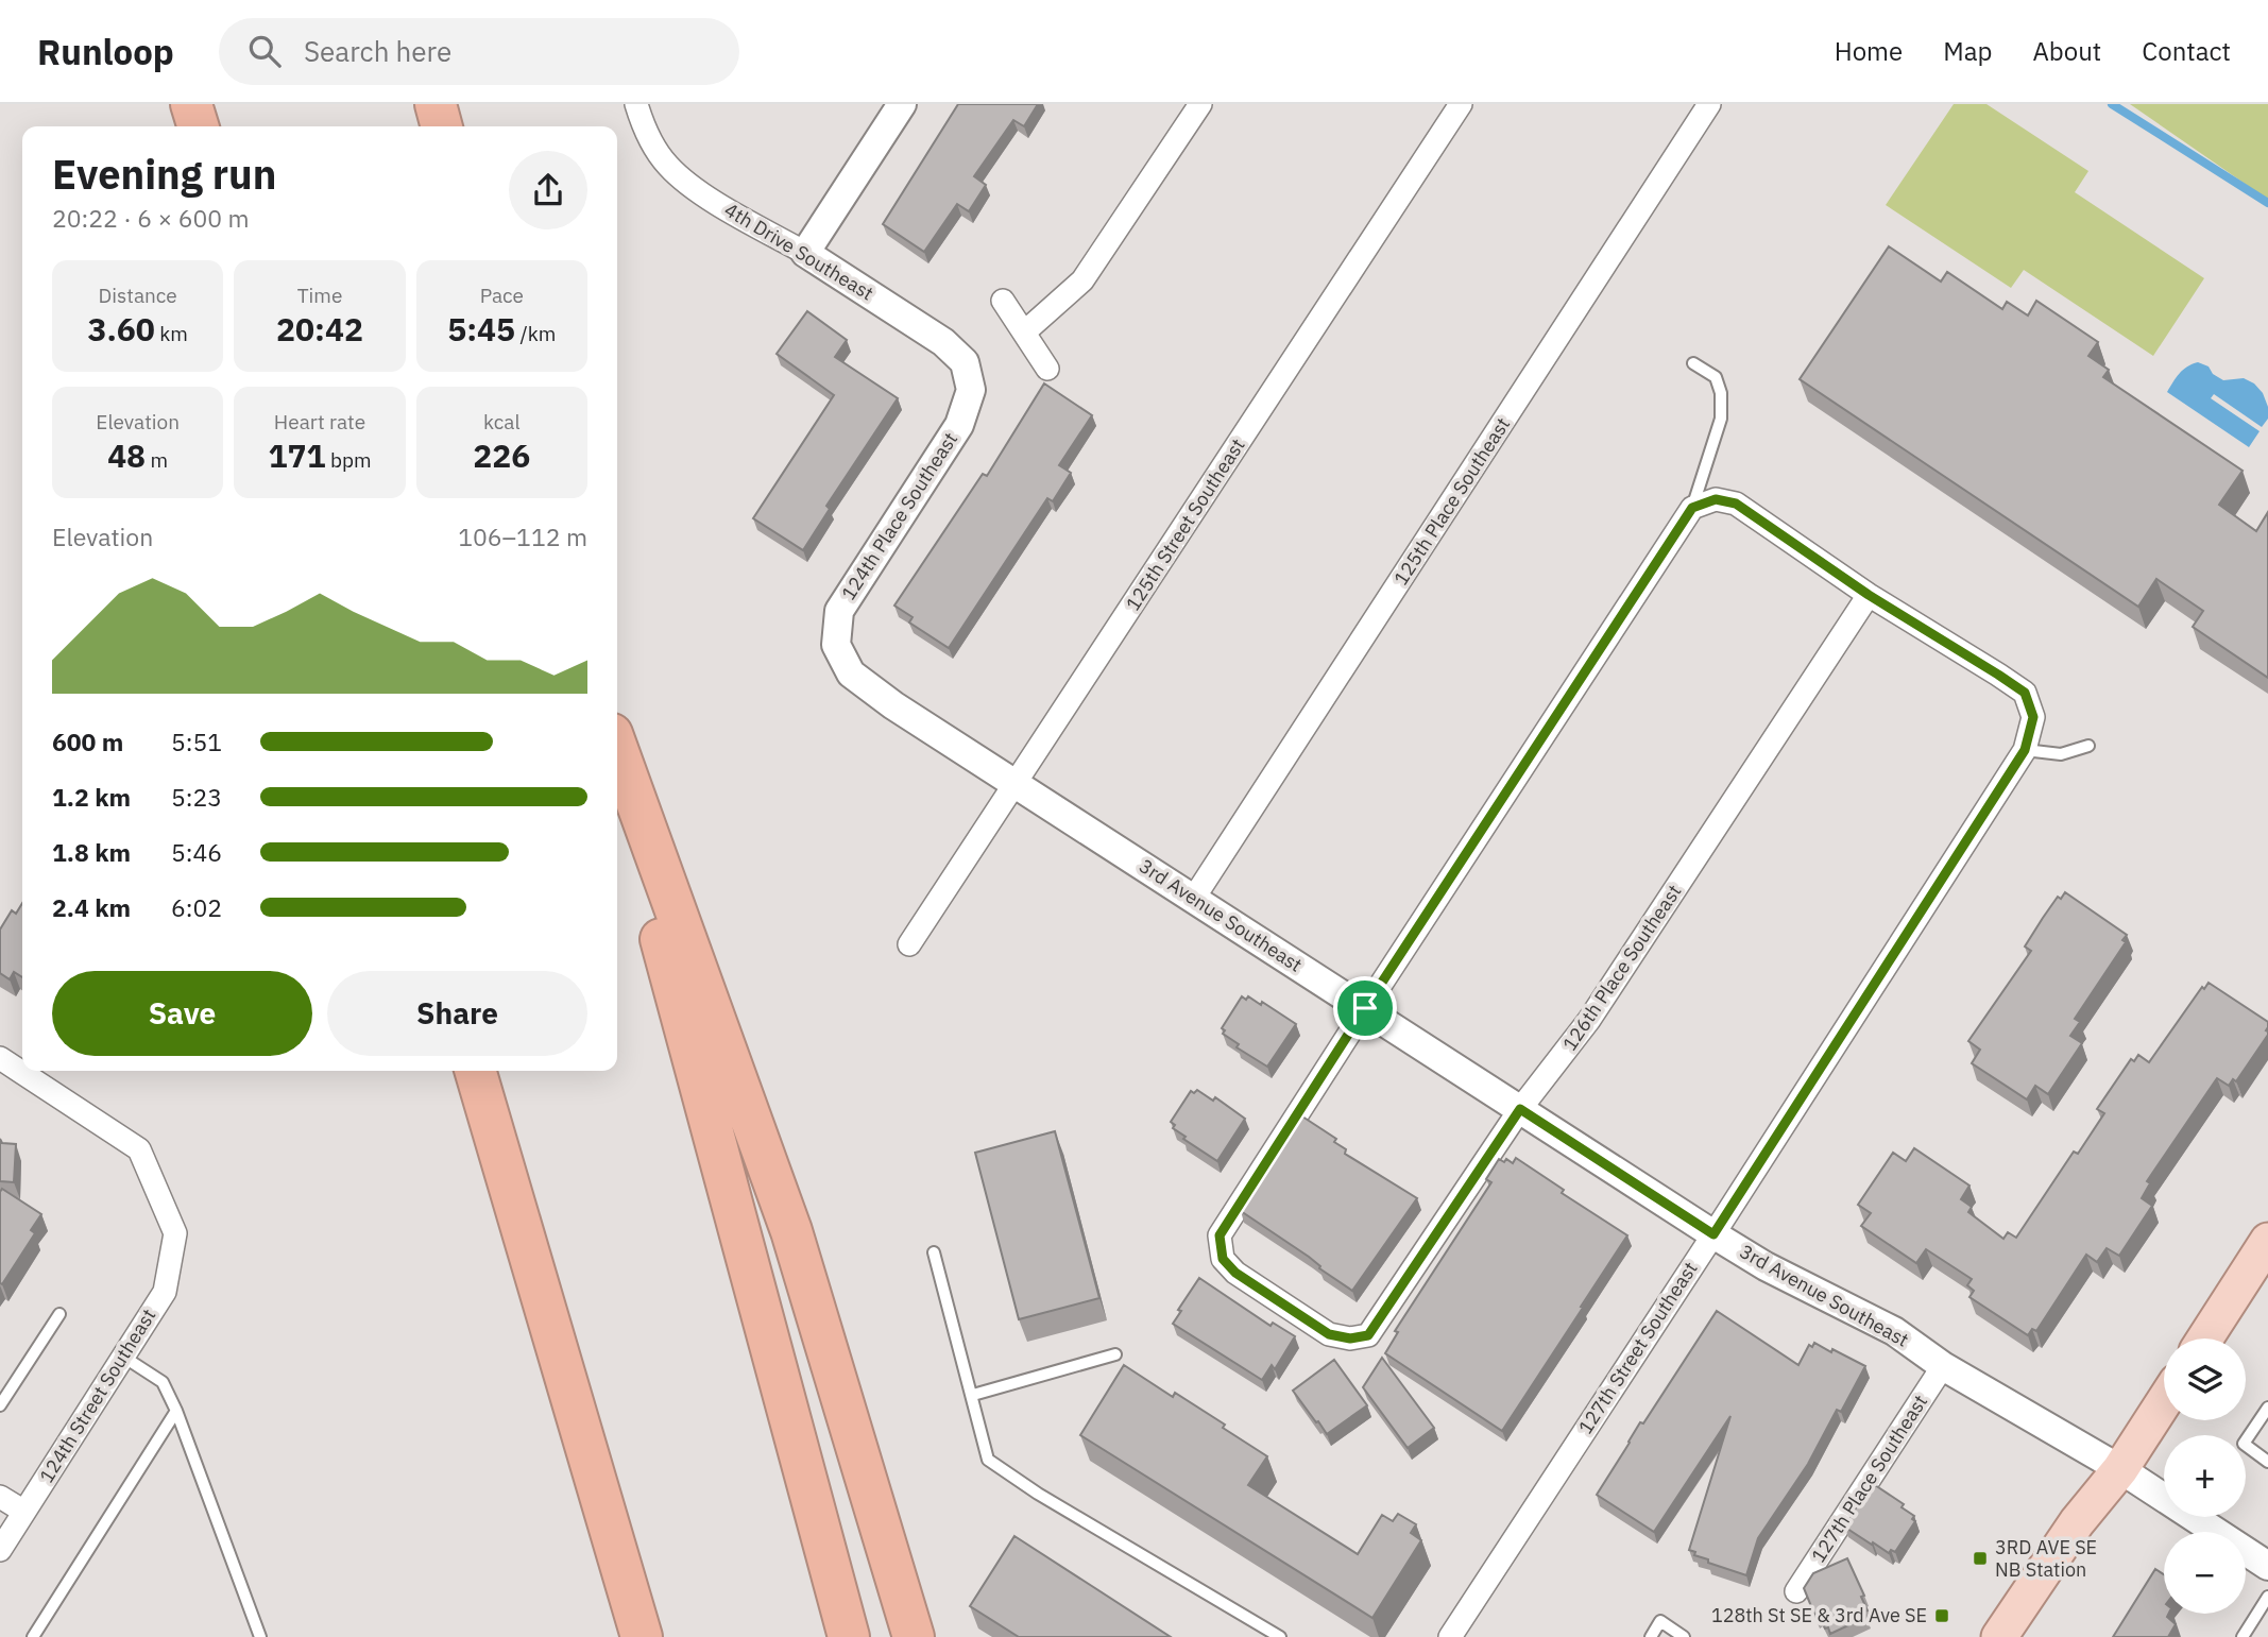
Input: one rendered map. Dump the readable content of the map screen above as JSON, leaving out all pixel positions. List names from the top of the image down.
{
  "streets": {
    "street": [
      "4th Drive Southeast",
      "125th Place Southeast",
      "124th Place Southeast",
      "125th Street Southeast",
      "3rd Avenue Southeast",
      "126th Place Southeast",
      "127th Street Southeast",
      "124th Street Southeast",
      "127th Place Southeast"
    ]
  },
  "crossings": [
    ["4th Drive Southeast", "124th Place Southeast"],
    ["125th Place Southeast", "3rd Avenue Southeast"],
    ["124th Place Southeast", "3rd Avenue Southeast"],
    ["125th Street Southeast", "3rd Avenue Southeast"],
    ["3rd Avenue Southeast", "126th Place Southeast"],
    ["3rd Avenue Southeast", "127th Street Southeast"],
    ["3rd Avenue Southeast", "127th Place Southeast"],
    ["126th Place Southeast", "127th Street Southeast"]
  ],
  "places": {
    "transit": ["3RD AVE SE NB Station", "128th St SE & 3rd Ave SE"]
  },
  "page": {
    "header": "Runloop",
    "search": "Search here",
    "nav": [
      "Home",
      "Map",
      "About",
      "Contact"
    ],
    "heading": ["Evening run", "20:22 · 6 × 600 m"],
    "stats": [
      ["Distance", "3.60 km"],
      ["Time", "20:42"],
      ["Pace", "5:45 /km"],
      ["Elevation", "48 m"],
      ["Heart rate", "171 bpm"],
      ["kcal", "226"]
    ],
    "chart": ["Elevation", "106–112 m"],
    "list": [
      {
        "name": "600 m",
        "note": "5:51"
      },
      {
        "name": "1.2 km",
        "note": "5:23"
      },
      {
        "name": "1.8 km",
        "note": "5:46"
      },
      {
        "name": "2.4 km",
        "note": "6:02"
      }
    ],
    "buttons": ["Save", "Share"],
    "map_buttons": ["+", "−"]
  }
}
